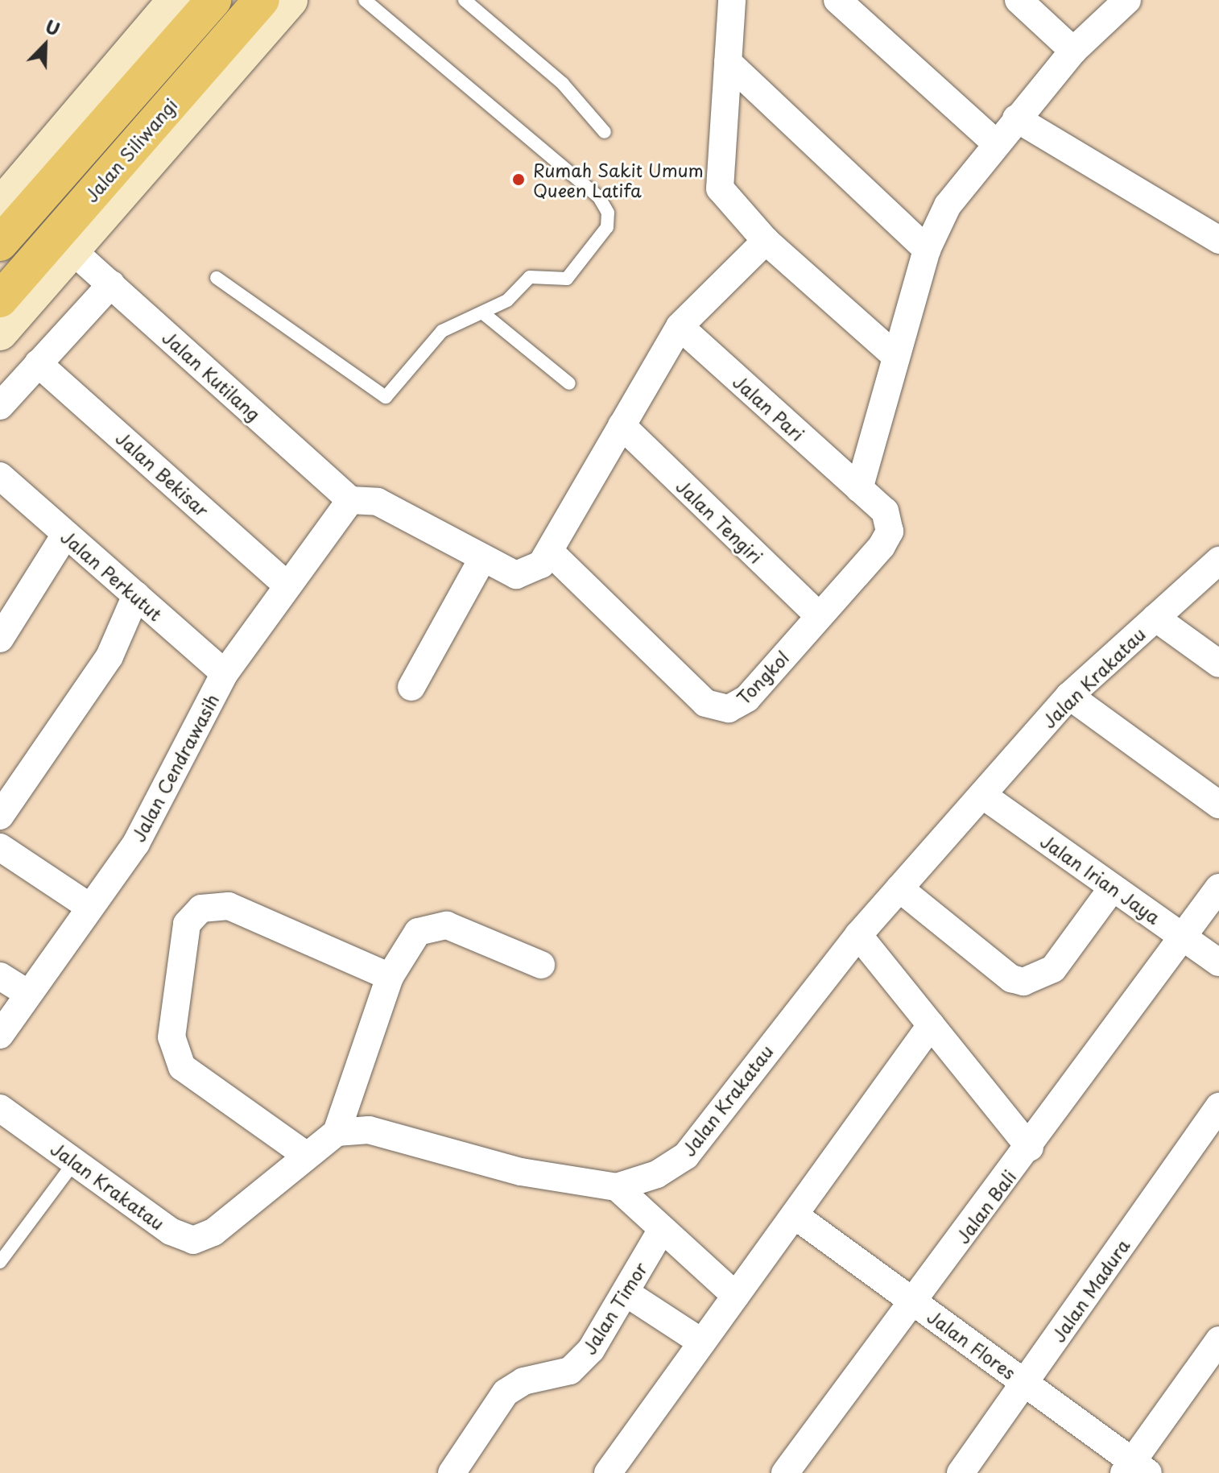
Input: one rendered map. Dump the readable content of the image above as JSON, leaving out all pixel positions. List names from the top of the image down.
{
  "streets": {
    "highway": ["Jalan Siliwangi"],
    "street": [
      "Jalan Kutilang",
      "Jalan Pari",
      "Jalan Bekisar",
      "Jalan Tengiri",
      "Jalan Perkutut",
      "Tongkol",
      "Jalan Krakatau",
      "Jalan Cendrawasih",
      "Jalan Irian Jaya",
      "Jalan Bali",
      "Jalan Madura",
      "Jalan Timor",
      "Jalan Flores"
    ]
  },
  "crossings": [
    ["Jalan Kutilang", "Jalan Cendrawasih"],
    ["Jalan Pari", "Tongkol"],
    ["Jalan Bekisar", "Jalan Cendrawasih"],
    ["Jalan Tengiri", "Tongkol"],
    ["Jalan Perkutut", "Jalan Cendrawasih"],
    ["Jalan Krakatau", "Jalan Irian Jaya"],
    ["Jalan Irian Jaya", "Jalan Bali"],
    ["Jalan Bali", "Jalan Flores"],
    ["Jalan Madura", "Jalan Flores"]
  ],
  "places": ["Rumah Sakit Umum Queen Latifa"],
  "north": "top right"
}
